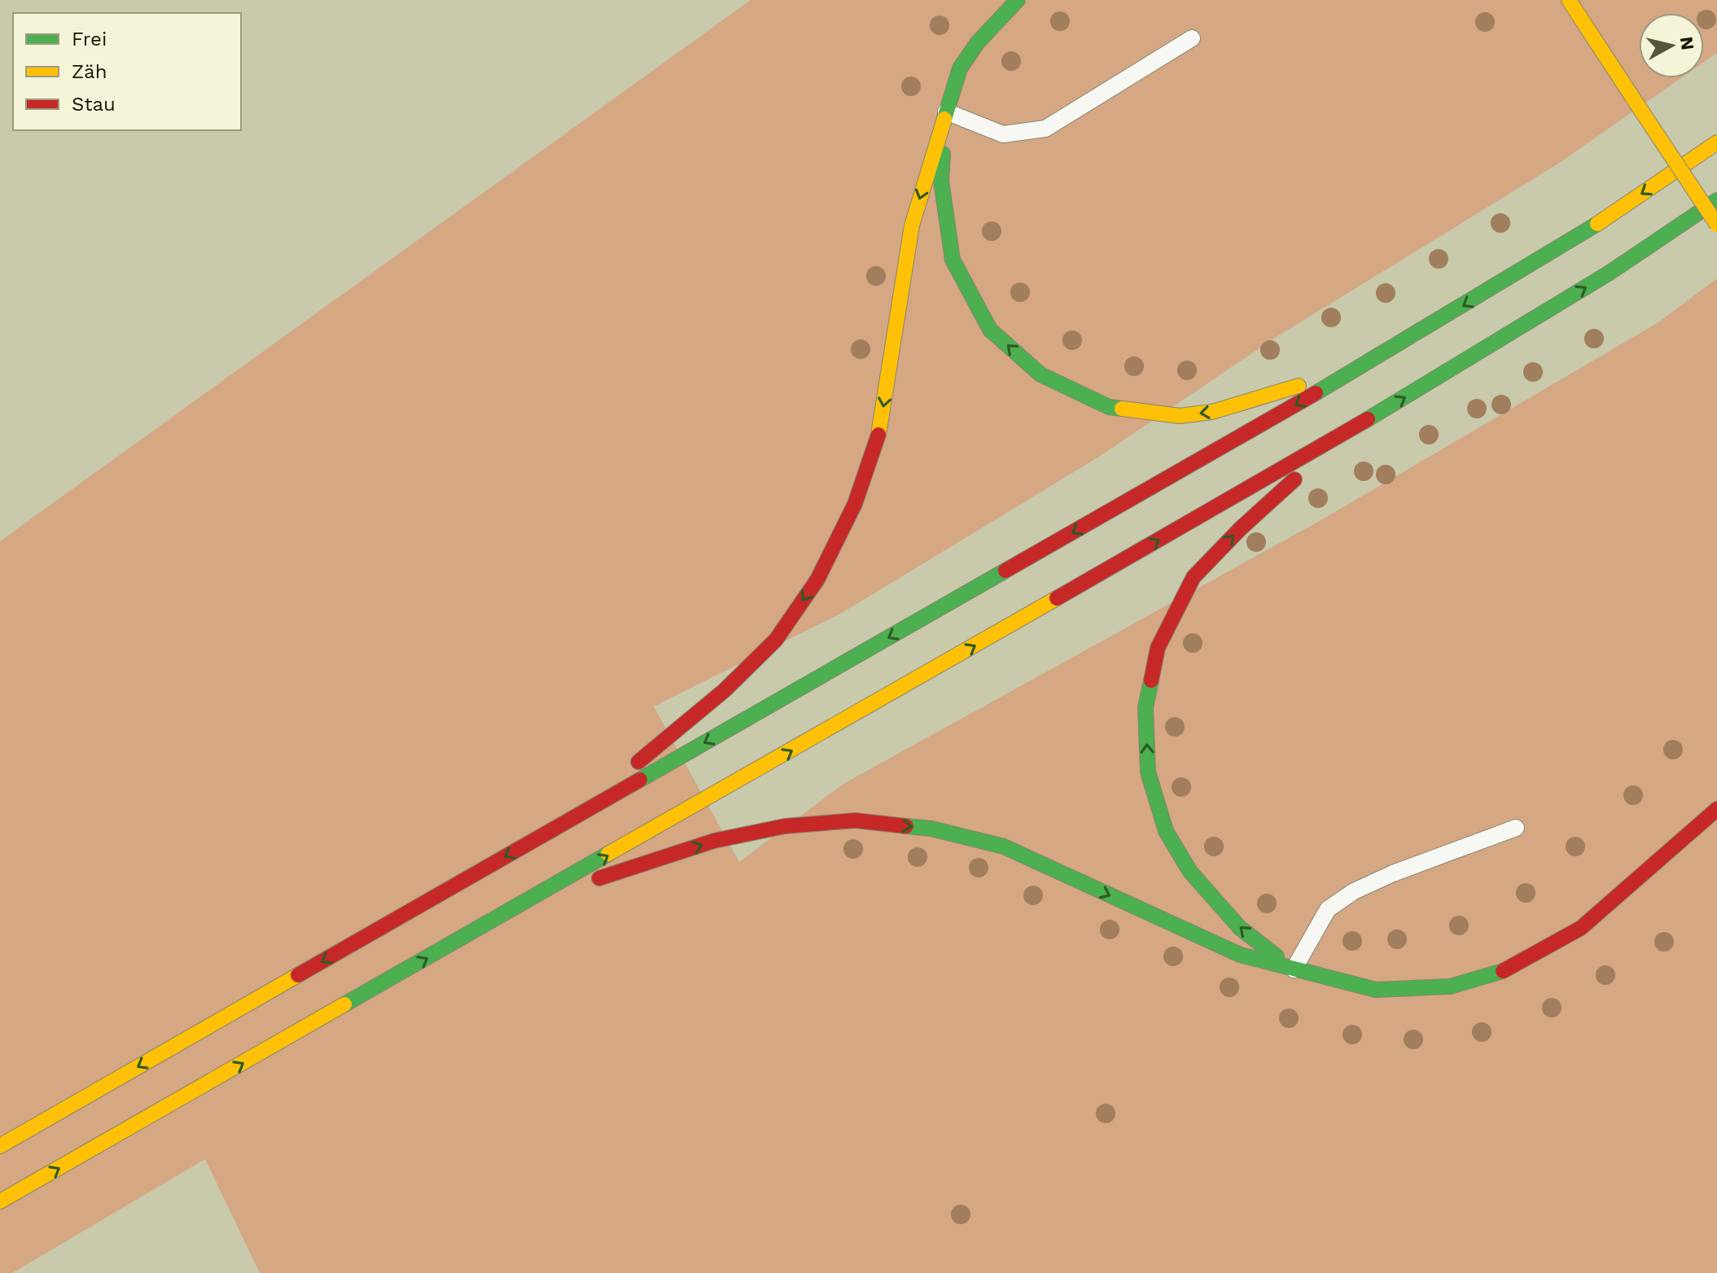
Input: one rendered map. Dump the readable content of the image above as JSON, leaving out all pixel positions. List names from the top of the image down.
{
  "legend": ["Frei", "Zäh", "Stau"],
  "north": "right"
}
